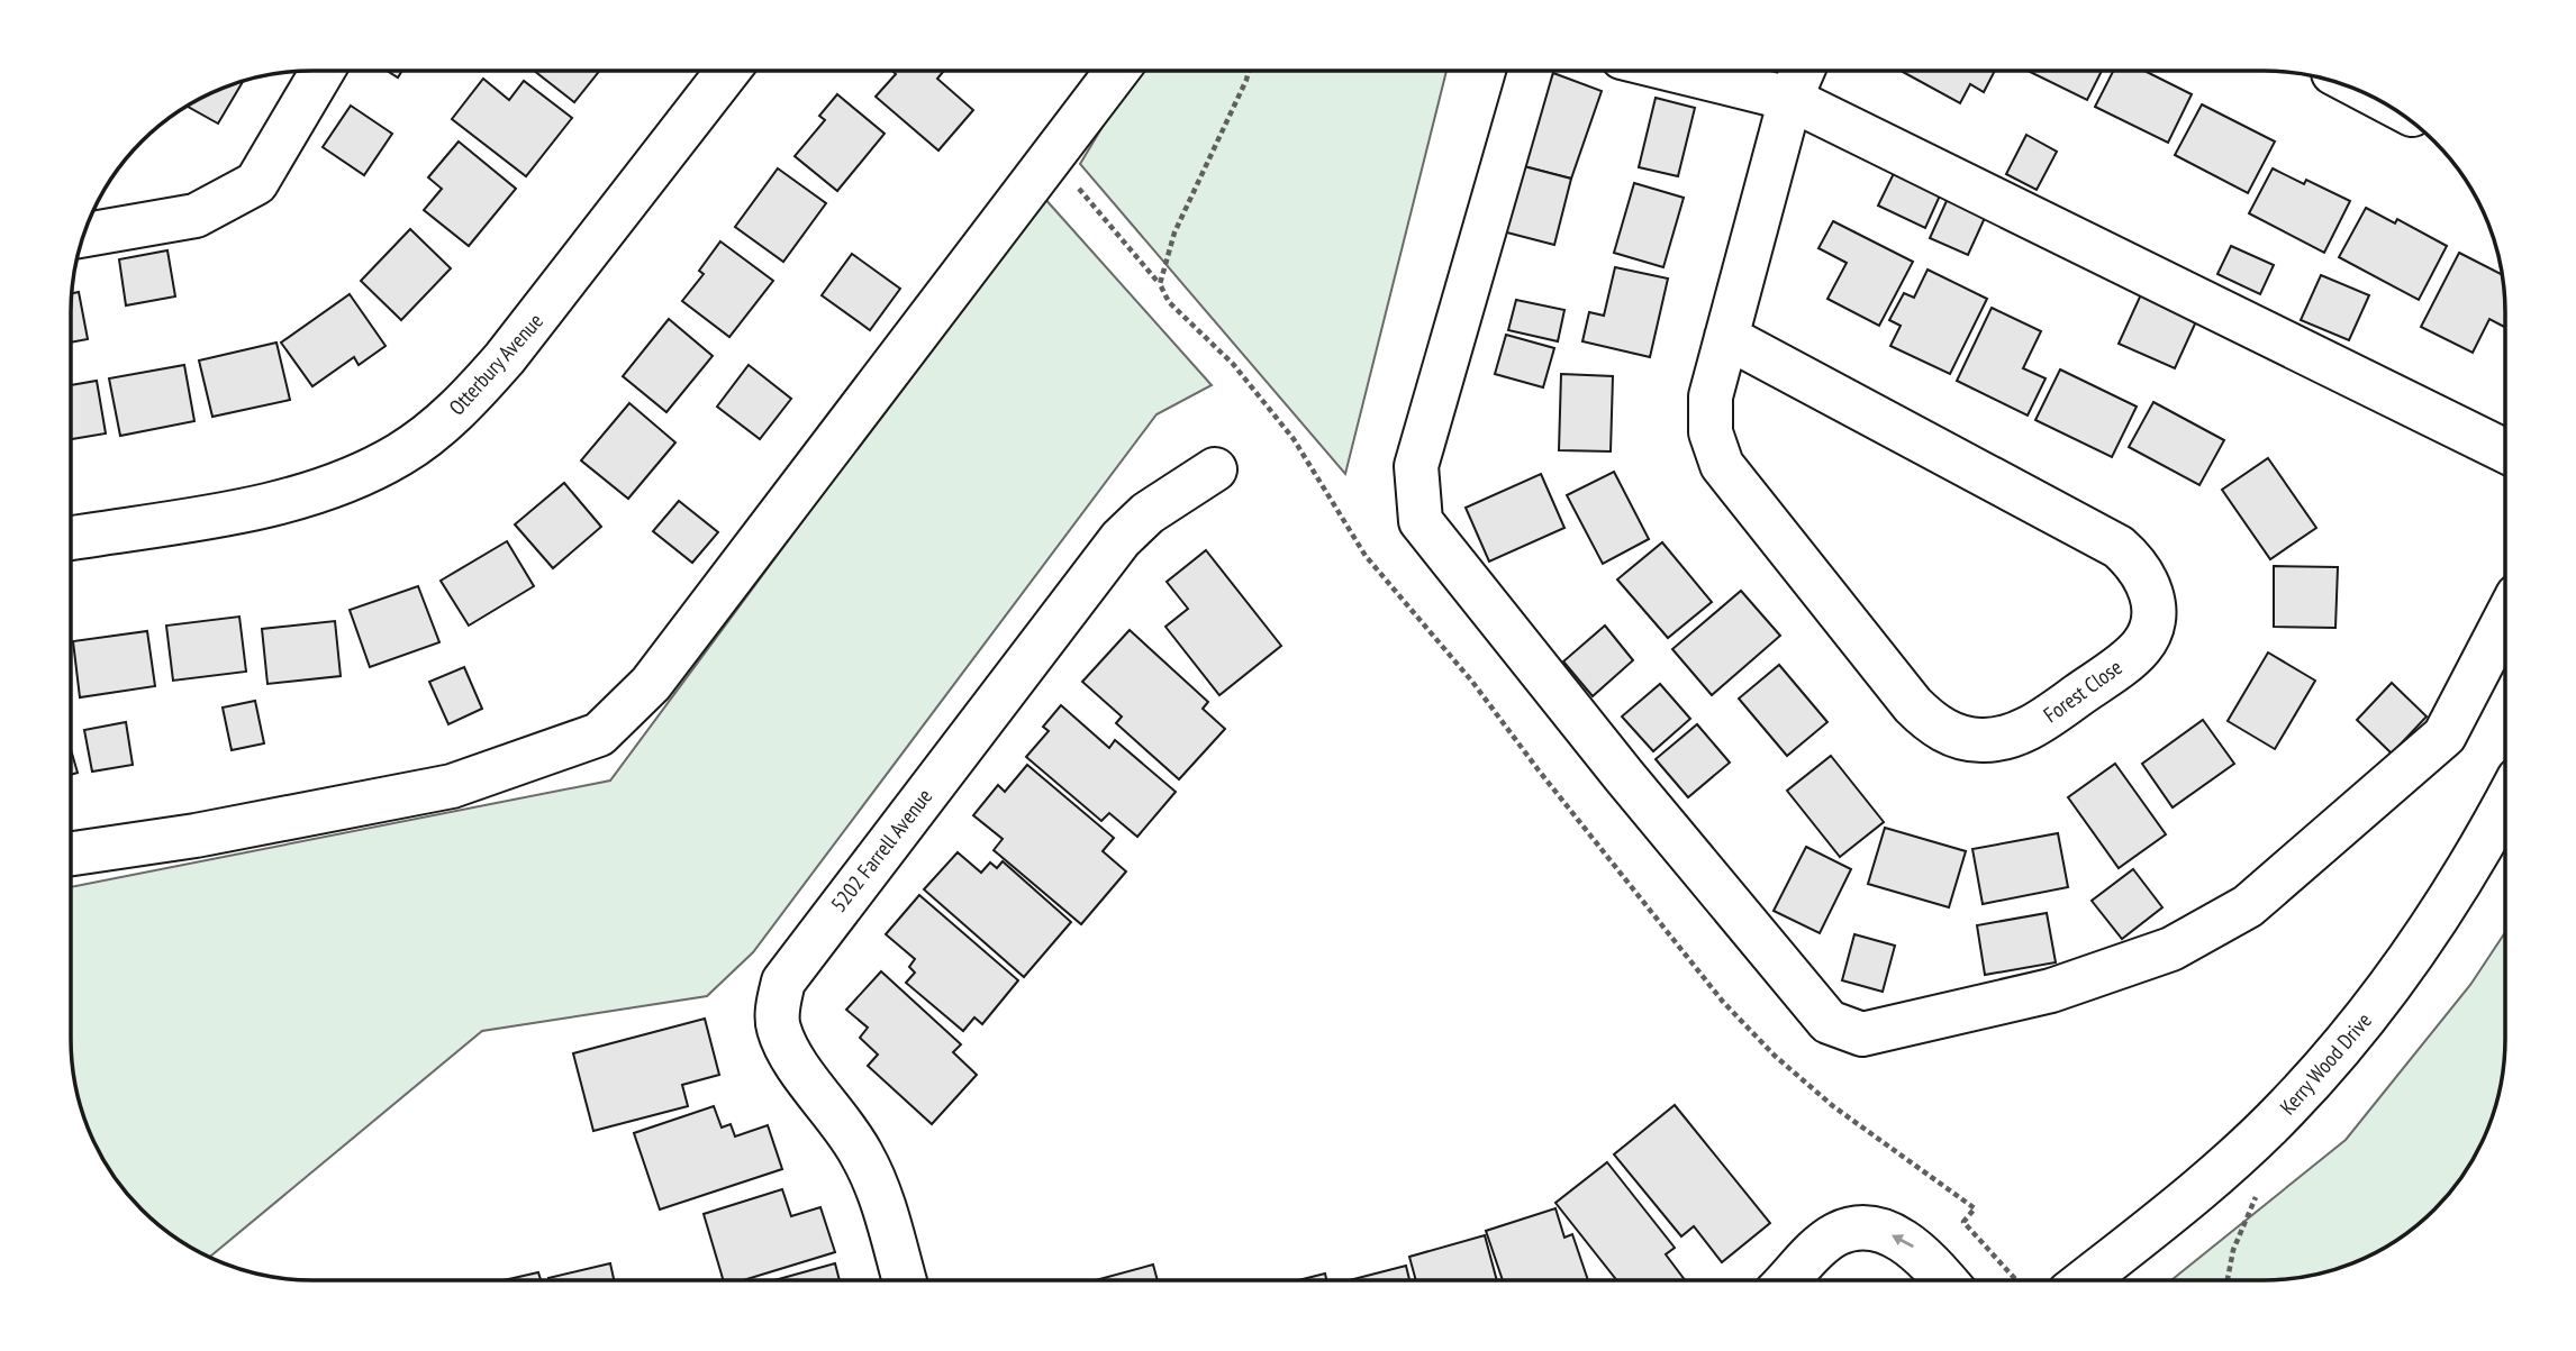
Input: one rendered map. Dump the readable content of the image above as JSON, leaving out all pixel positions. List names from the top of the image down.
{
  "streets": {
    "street": [
      "Otterbury Avenue",
      "Forest Close",
      "5202 Farrell Avenue",
      "Kerry Wood Drive"
    ]
  }
}
